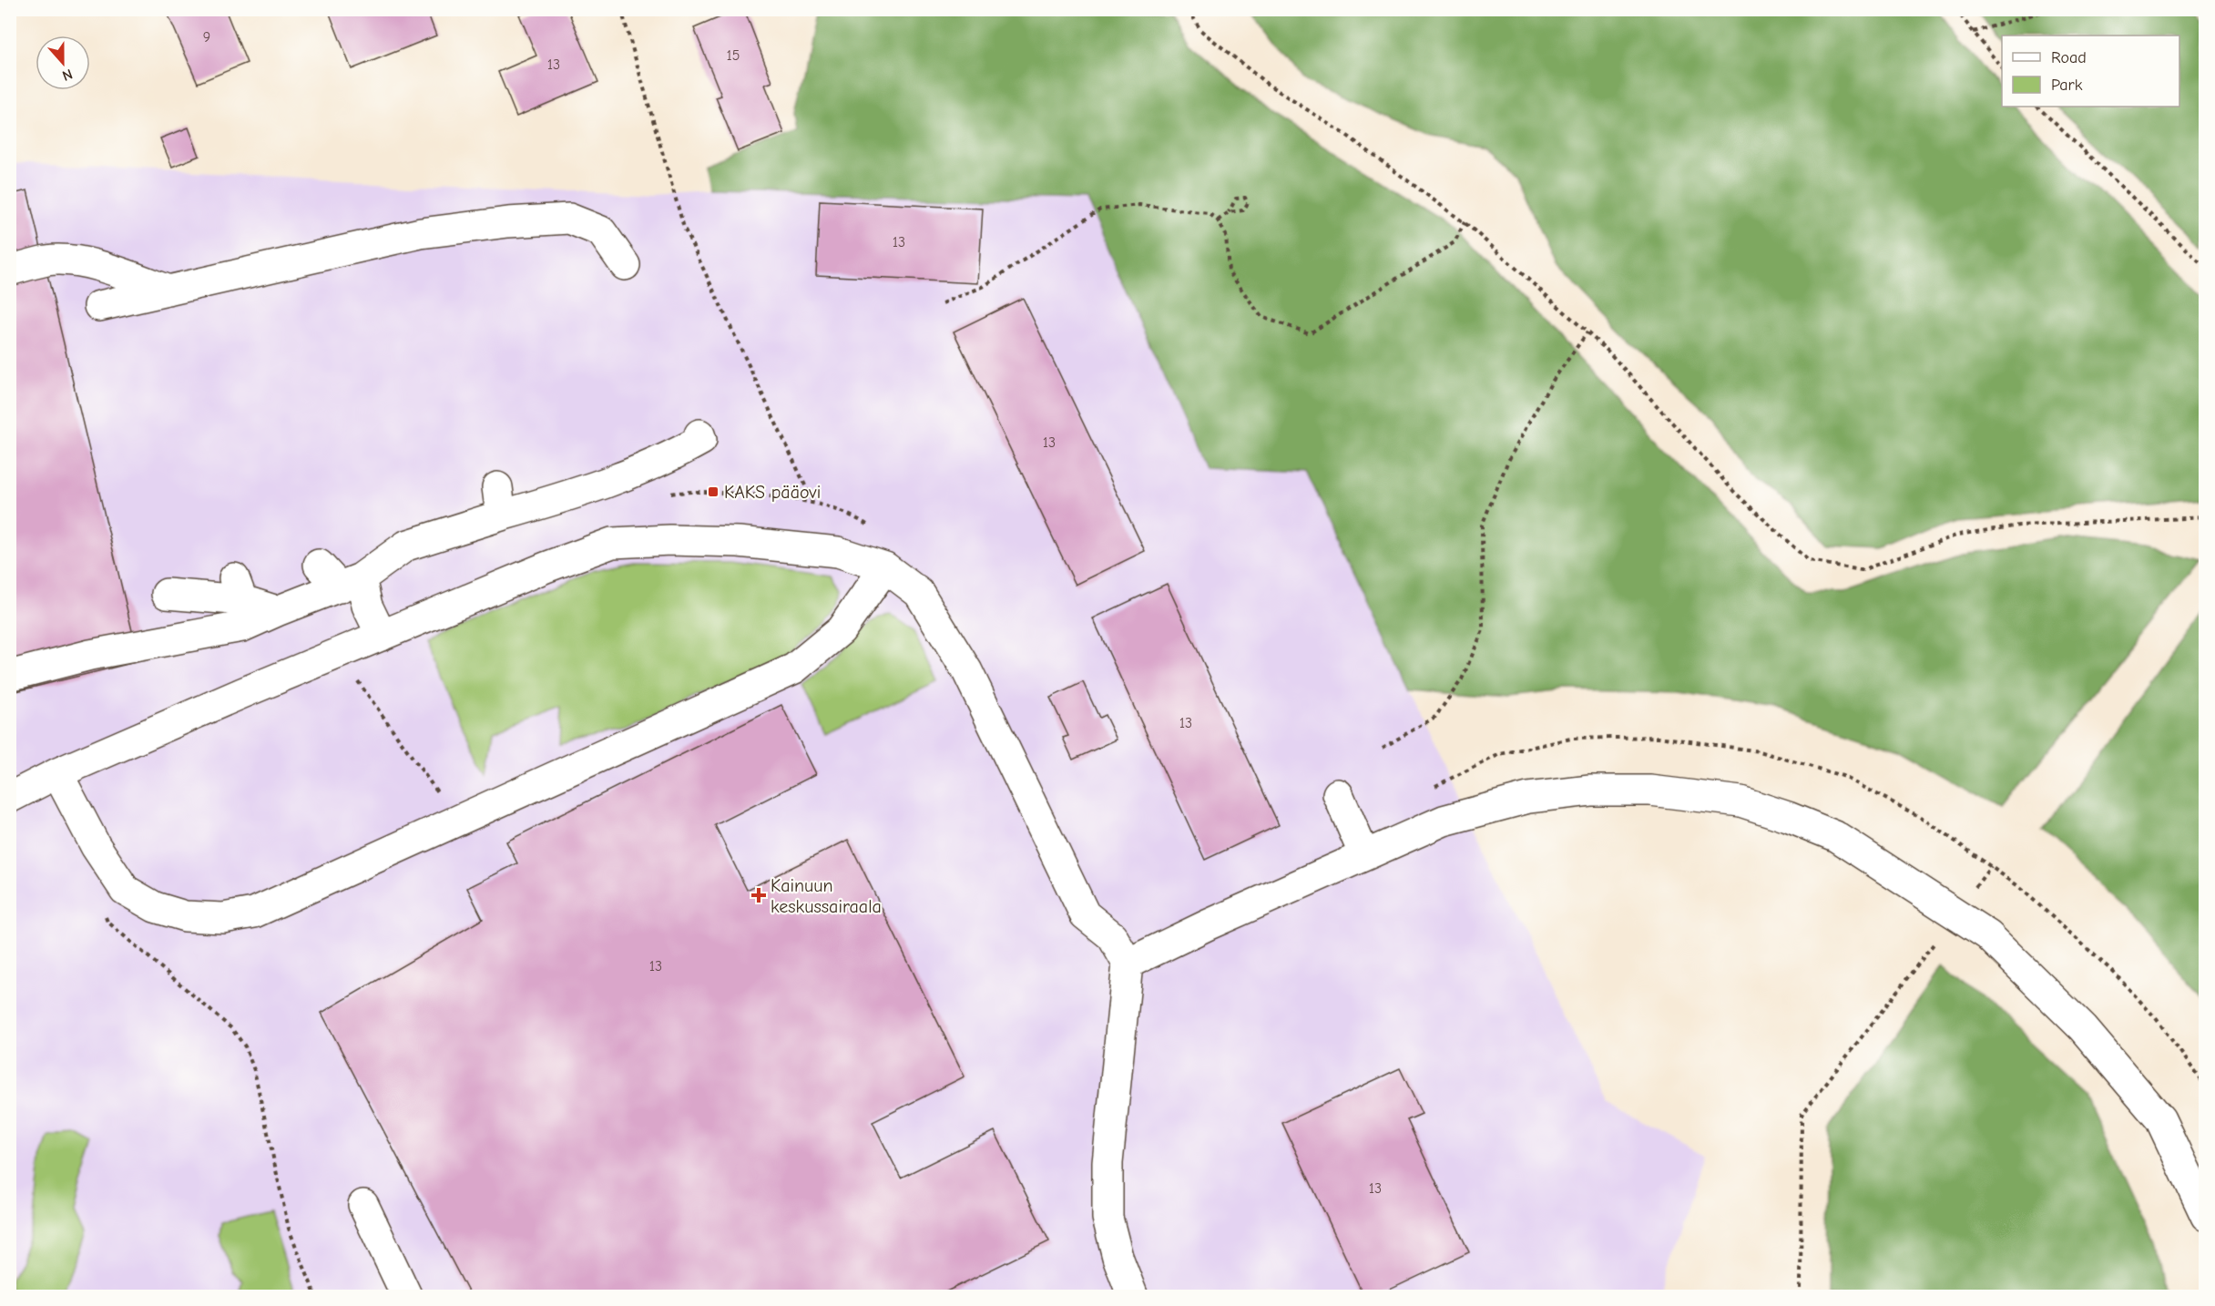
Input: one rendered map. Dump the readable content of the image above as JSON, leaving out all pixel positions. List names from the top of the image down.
{
  "places": {
    "transit": ["KAKS pääovi"],
    "health": ["Kainuun keskussairaala"]
  },
  "house_numbers": [
    "9",
    "15",
    "13",
    "13",
    "13",
    "13",
    "13",
    "13"
  ],
  "legend": ["Road", "Park"],
  "north": "bottom"
}
